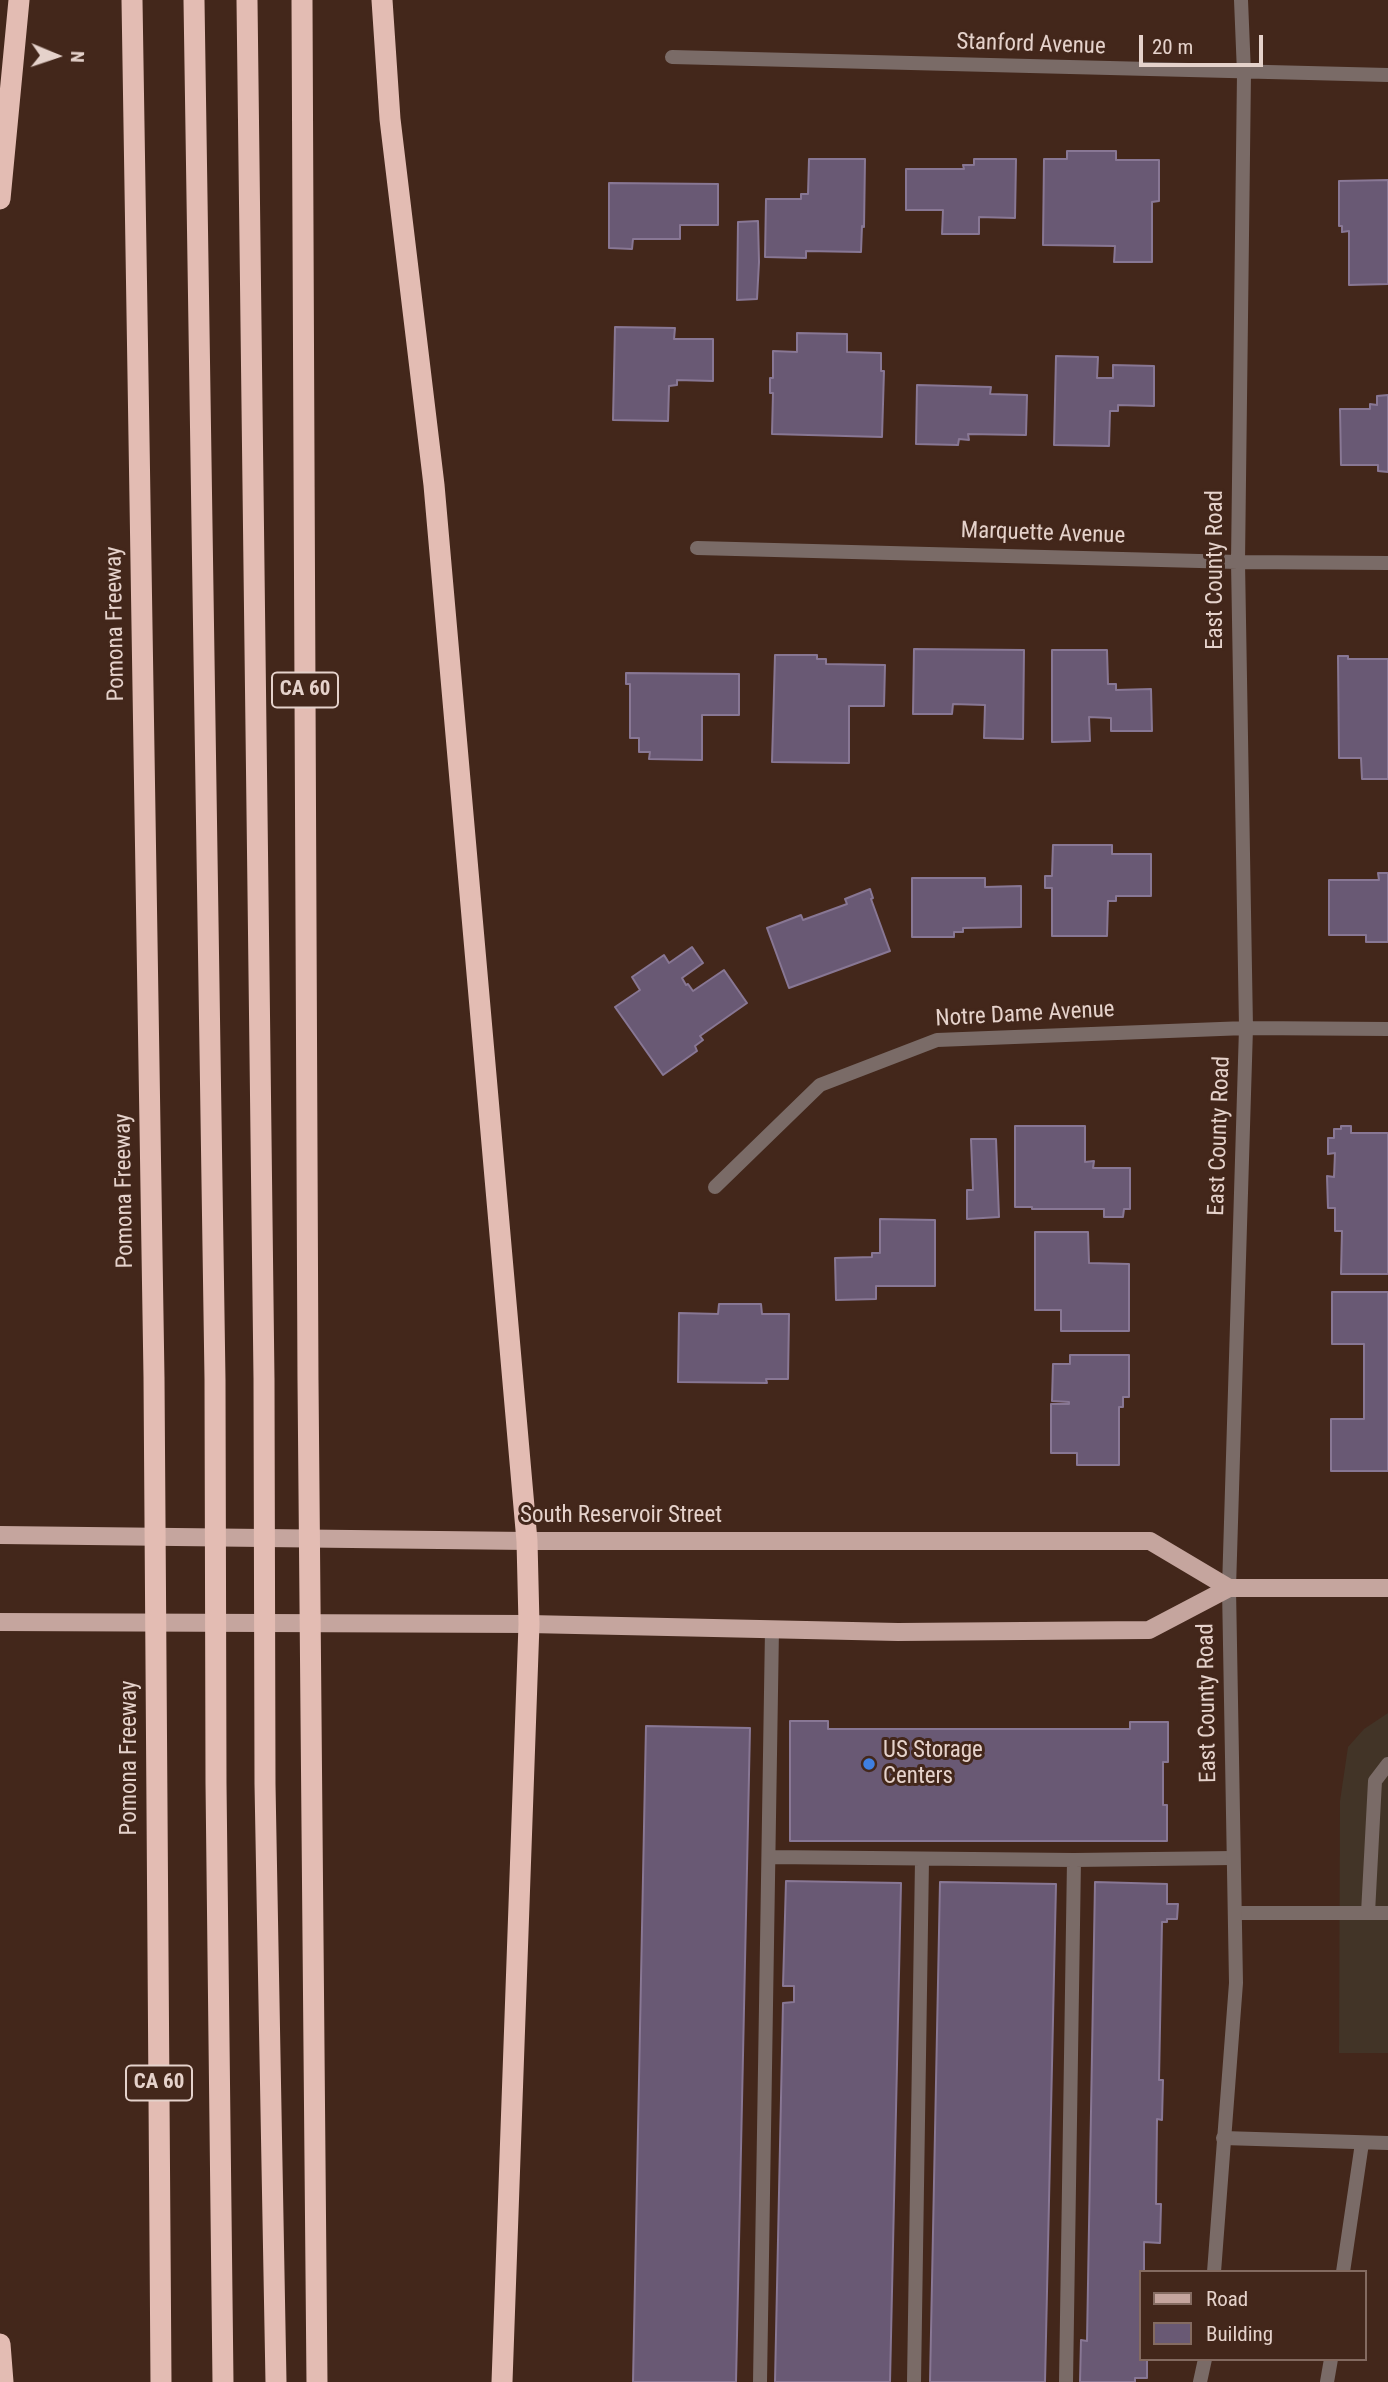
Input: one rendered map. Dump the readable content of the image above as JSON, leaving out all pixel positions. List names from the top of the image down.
{
  "streets": {
    "highway": ["Pomona Freeway", "CA 60"],
    "main road": ["South Reservoir Street"],
    "street": [
      "Stanford Avenue",
      "Marquette Avenue",
      "East County Road",
      "Notre Dame Avenue"
    ]
  },
  "crossings": [
    ["Stanford Avenue", "East County Road"],
    ["Marquette Avenue", "East County Road"],
    ["East County Road", "Notre Dame Avenue"],
    ["East County Road", "South Reservoir Street"]
  ],
  "places": ["US Storage Centers"],
  "legend": ["Road", "Building"],
  "scale_bar": "20 m",
  "north": "right"
}
